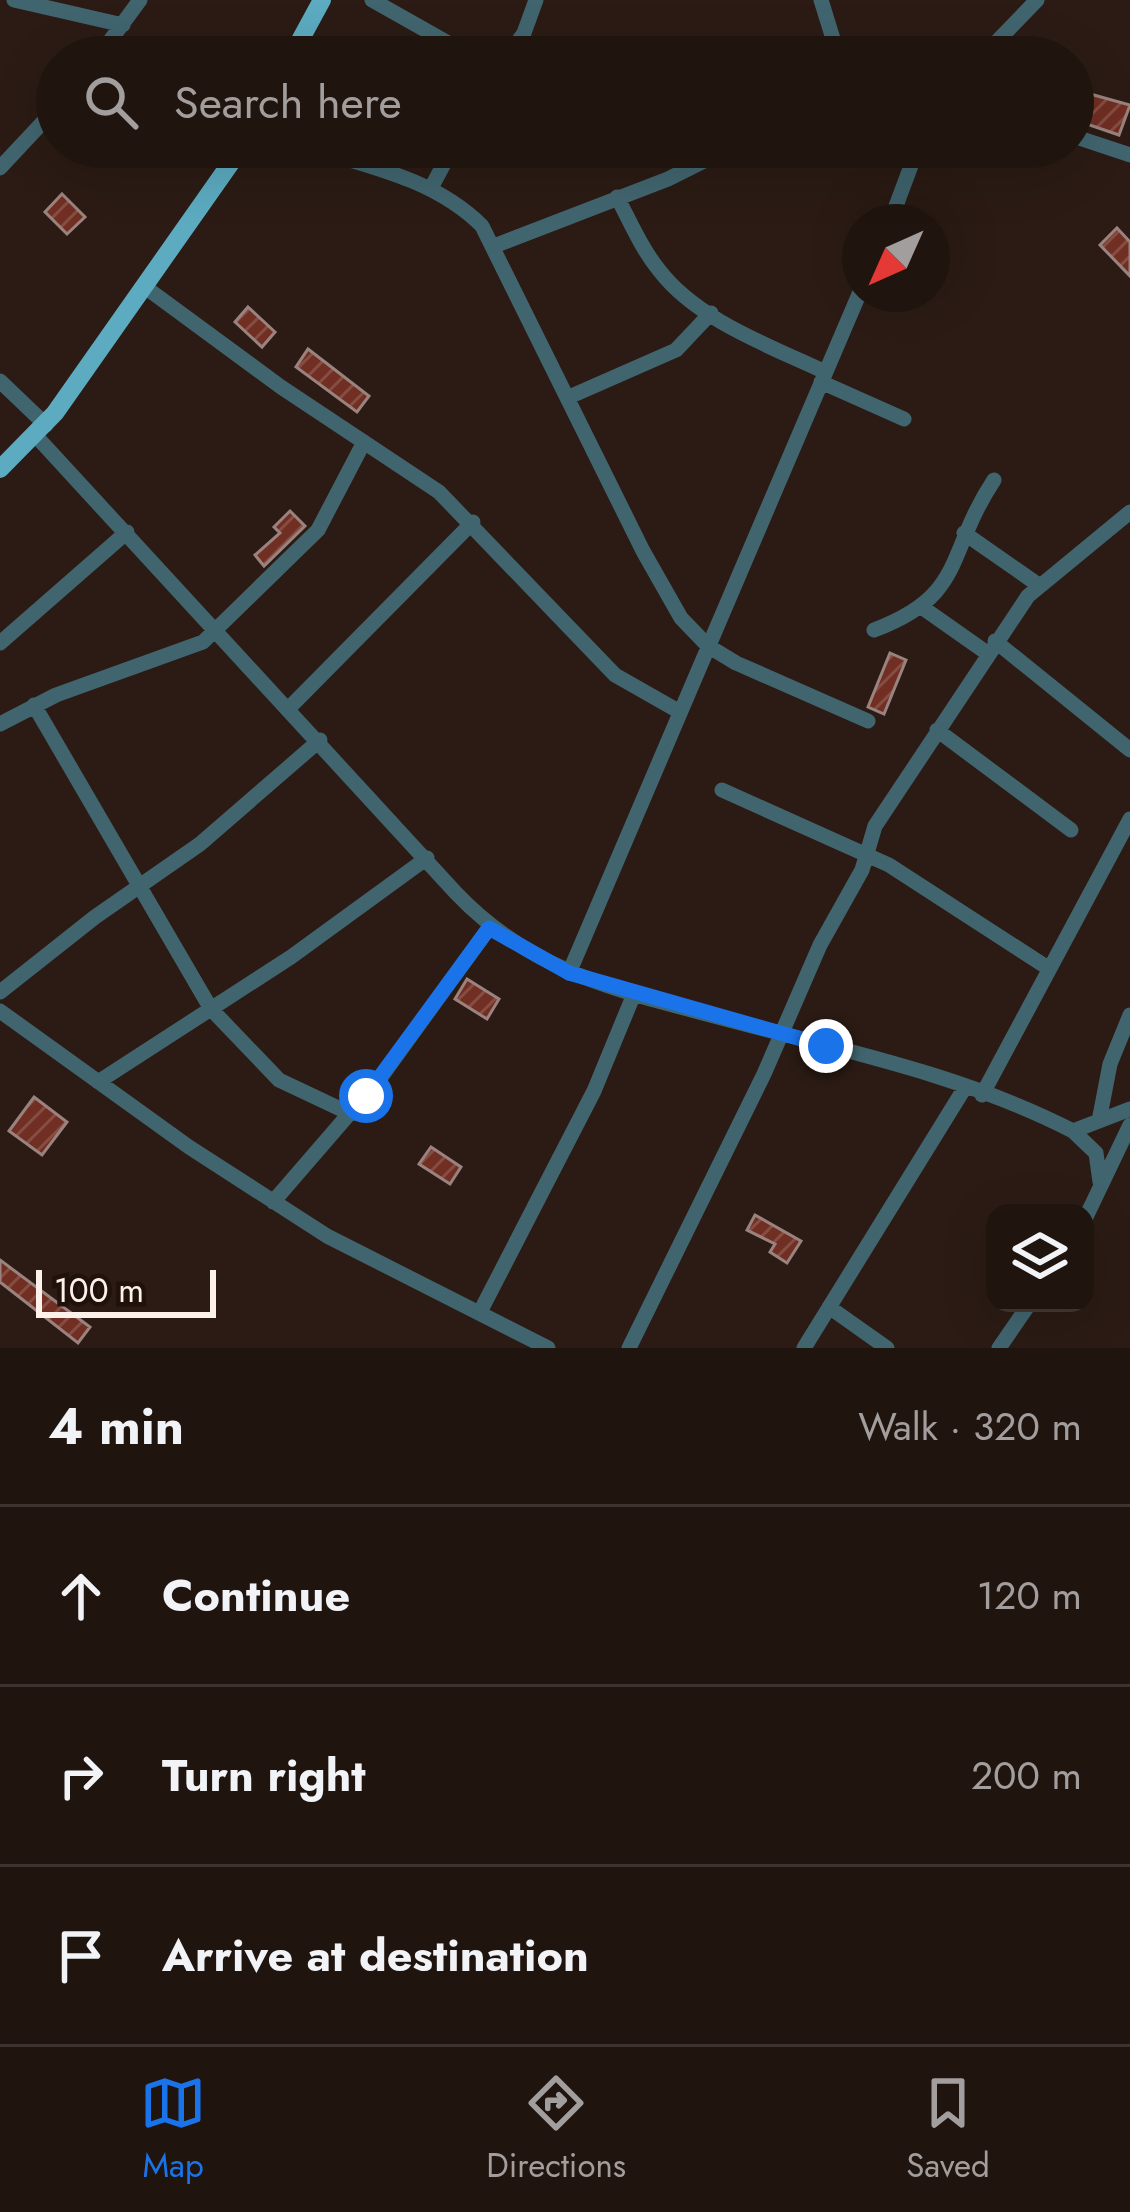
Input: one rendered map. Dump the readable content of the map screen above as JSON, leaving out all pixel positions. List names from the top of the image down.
{
  "scale_bar": "100 m",
  "north": "bottom left",
  "page": {
    "search": "Search here",
    "scale": "100 m",
    "heading": ["4 min", "Walk · 320 m"],
    "list": [
      ["Continue", "120 m"],
      ["Turn right", "200 m"],
      "Arrive at destination"
    ],
    "nav": ["Map", "Directions", "Saved"]
  }
}
